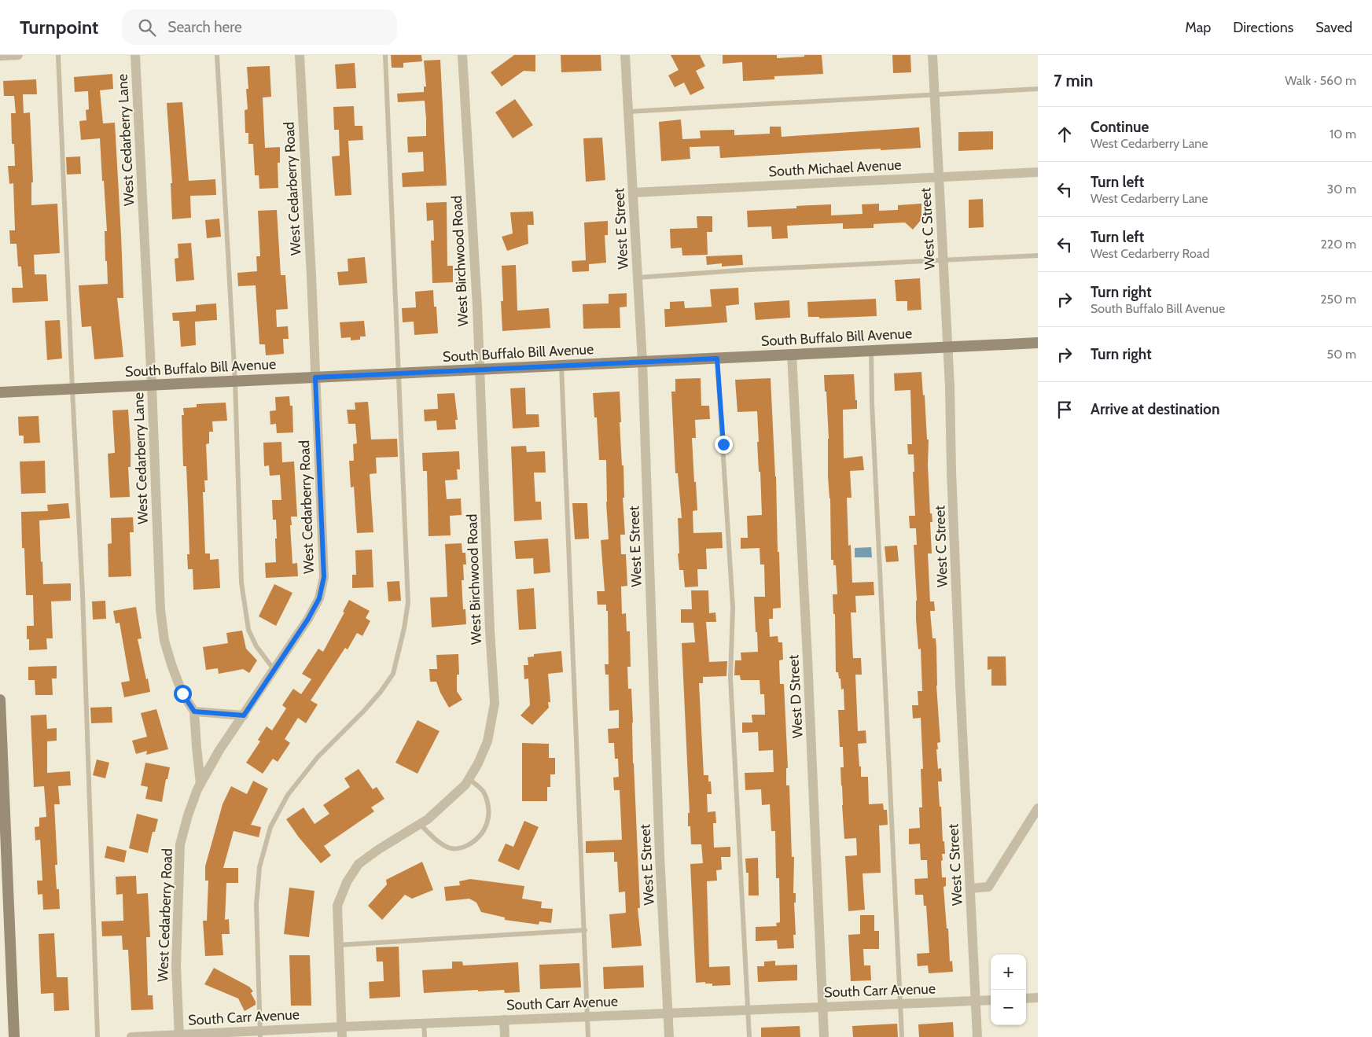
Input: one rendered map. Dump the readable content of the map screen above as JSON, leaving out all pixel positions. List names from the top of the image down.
{
  "streets": {
    "main road": ["South Buffalo Bill Avenue"],
    "street": [
      "West Cedarberry Lane",
      "South Michael Avenue",
      "West Cedarberry Road",
      "West E Street",
      "West C Street",
      "West Birchwood Road",
      "West D Street",
      "South Carr Avenue"
    ]
  },
  "crossings": [
    ["West Cedarberry Lane", "West Cedarberry Road"],
    ["West Cedarberry Lane", "South Buffalo Bill Avenue"],
    ["South Michael Avenue", "West E Street"],
    ["South Michael Avenue", "West C Street"],
    ["West Cedarberry Road", "South Buffalo Bill Avenue"],
    ["West Cedarberry Road", "South Carr Avenue"],
    ["West E Street", "South Buffalo Bill Avenue"],
    ["West E Street", "South Carr Avenue"],
    ["West C Street", "South Buffalo Bill Avenue"],
    ["West C Street", "South Carr Avenue"],
    ["West Birchwood Road", "South Buffalo Bill Avenue"],
    ["West Birchwood Road", "South Carr Avenue"],
    ["South Buffalo Bill Avenue", "West D Street"],
    ["West D Street", "South Carr Avenue"]
  ],
  "page": {
    "header": "Turnpoint",
    "search": "Search here",
    "nav": ["Map", "Directions", "Saved"],
    "heading": ["7 min", "Walk · 560 m"],
    "list": [
      ["Continue", "West Cedarberry Lane", "10 m"],
      ["Turn left", "West Cedarberry Lane", "30 m"],
      ["Turn left", "West Cedarberry Road", "220 m"],
      ["Turn right", "South Buffalo Bill Avenue", "250 m"],
      ["Turn right", "50 m"],
      "Arrive at destination"
    ],
    "map_buttons": ["+", "−"]
  }
}
